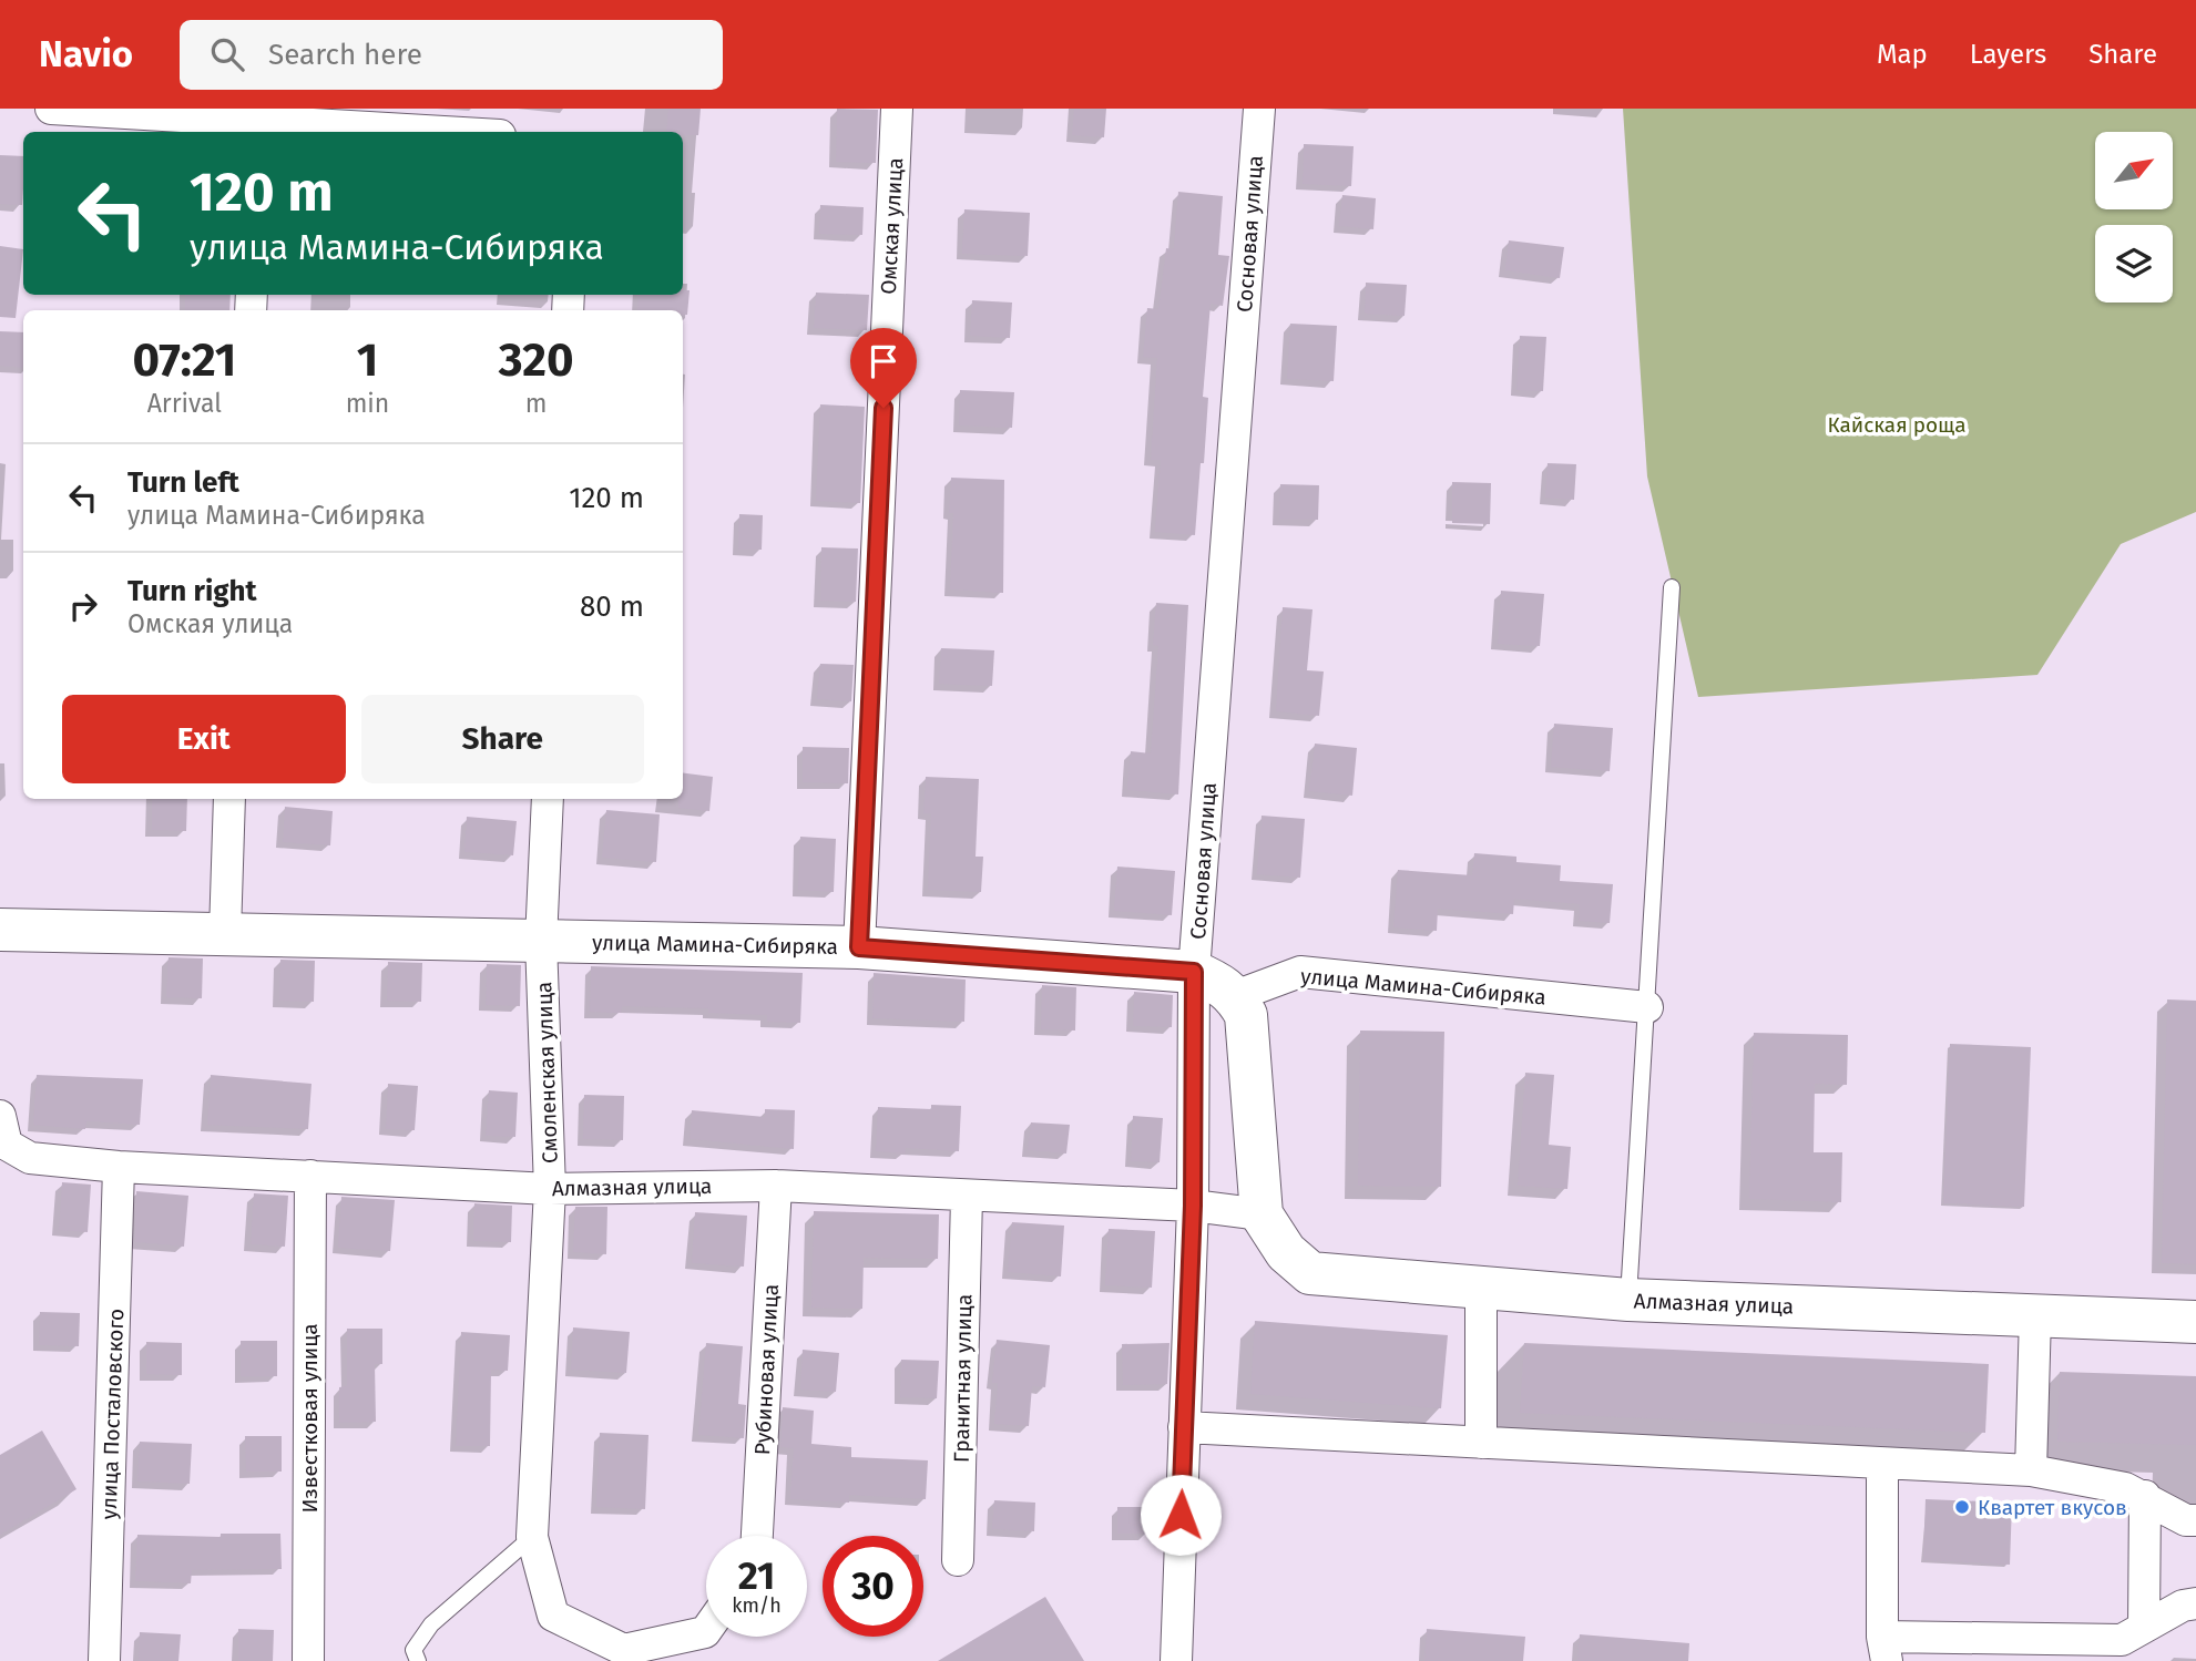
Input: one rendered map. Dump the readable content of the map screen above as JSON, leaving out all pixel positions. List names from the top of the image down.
{
  "streets": {
    "street": [
      "Омская улица",
      "Сосновая улица",
      "улица Мамина-Сибиряка",
      "Смоленская улица",
      "Алмазная улица",
      "Рубиновая улица",
      "Гранитная улица",
      "улица Посталовского",
      "Известковая улица"
    ]
  },
  "crossings": [
    ["Омская улица", "улица Мамина-Сибиряка"],
    ["Сосновая улица", "улица Мамина-Сибиряка"],
    ["Сосновая улица", "Алмазная улица"],
    ["улица Мамина-Сибиряка", "Смоленская улица"],
    ["улица Мамина-Сибиряка", "Алмазная улица"],
    ["Смоленская улица", "Алмазная улица"],
    ["Алмазная улица", "Рубиновая улица"],
    ["Алмазная улица", "Гранитная улица"],
    ["Алмазная улица", "улица Посталовского"],
    ["Алмазная улица", "Известковая улица"]
  ],
  "parks": ["Кайская роща"],
  "places": ["Квартет вкусов"],
  "north": "top right",
  "page": {
    "header": "Navio",
    "search": "Search here",
    "nav": ["Map", "Layers", "Share"],
    "turn": ["120 m", "улица Мамина-Сибиряка"],
    "eta": [
      "07:21",
      "Arrival",
      "1",
      "min",
      "320",
      "m"
    ],
    "list": [
      {
        "name": "Turn left",
        "note": "улица Мамина-Сибиряка",
        "value": "120 m"
      },
      {
        "name": "Turn right",
        "note": "Омская улица",
        "value": "80 m"
      }
    ],
    "buttons": ["Exit", "Share"],
    "speed": "21 km/h",
    "limit": "30"
  }
}
